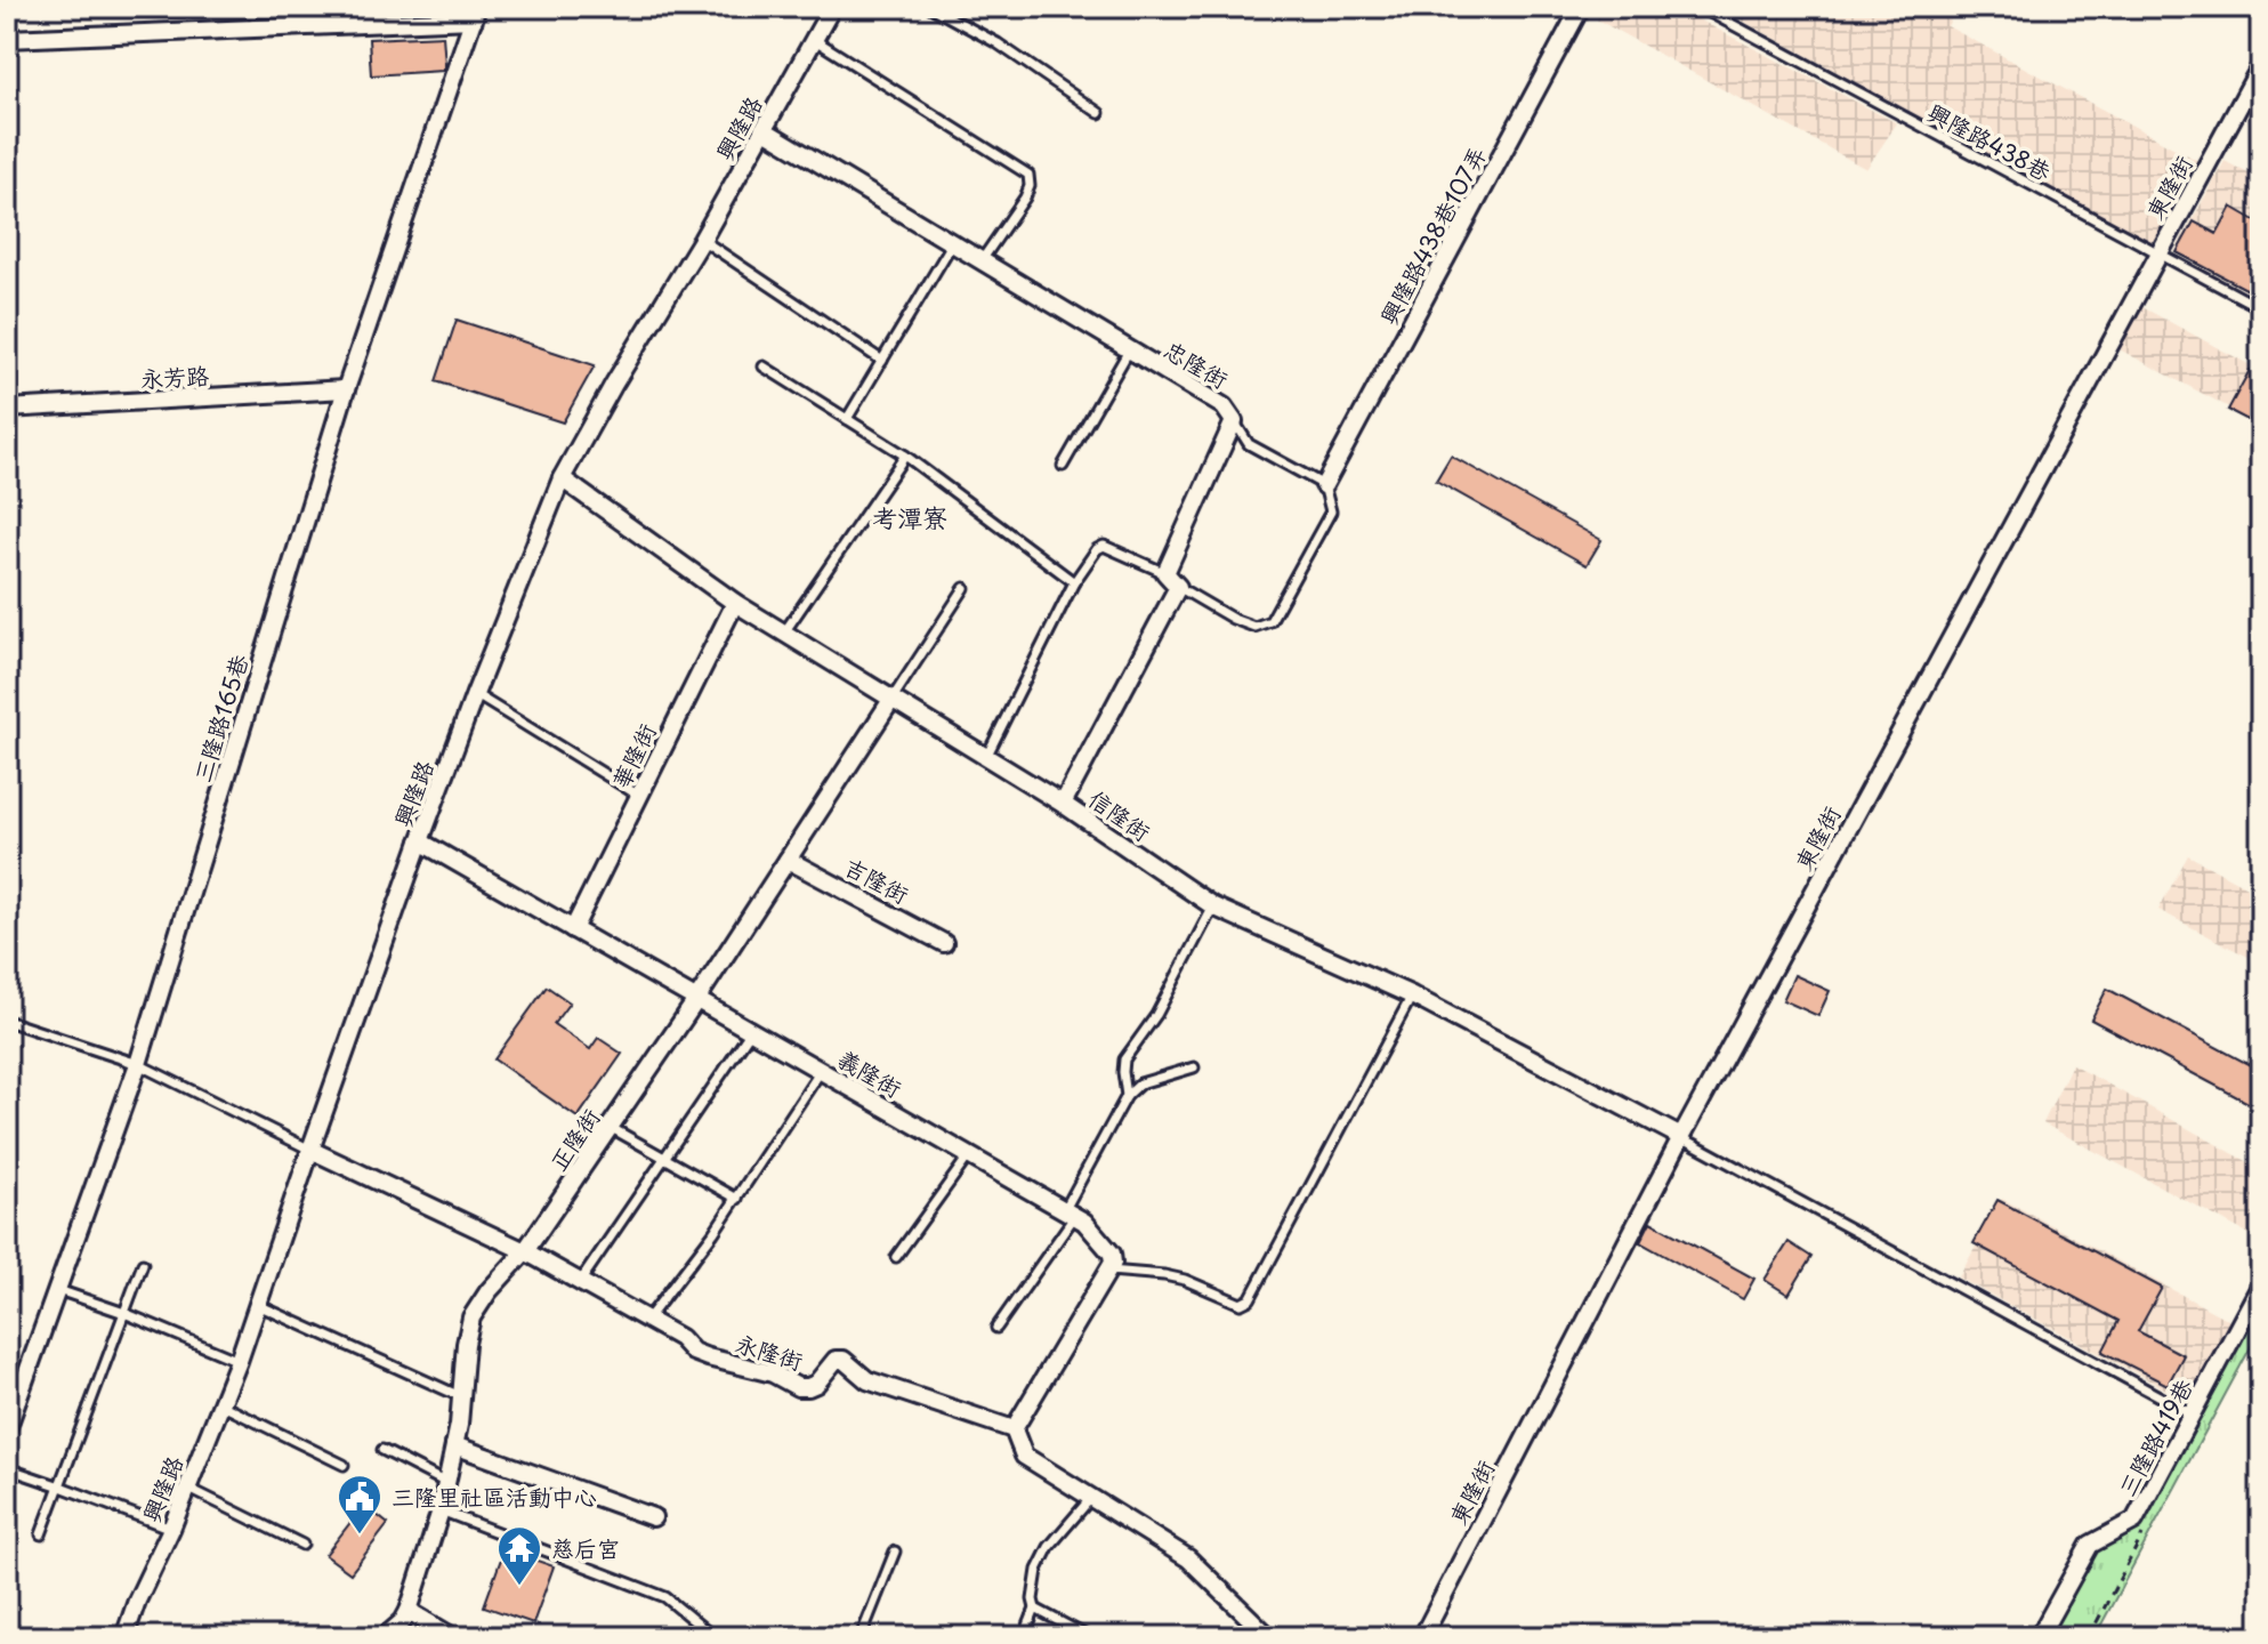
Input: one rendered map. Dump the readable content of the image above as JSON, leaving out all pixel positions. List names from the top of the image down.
{
  "streets": {
    "street": [
      "興隆路",
      "東隆街",
      "興隆路438巷107弄",
      "忠隆街",
      "永芳路",
      "三隆路165巷",
      "華隆街",
      "信隆街",
      "吉隆街",
      "義隆街",
      "正隆街",
      "永隆街",
      "三隆路419巷"
    ],
    "lane": ["興隆路438巷"]
  },
  "crossings": [
    ["興隆路", "忠隆街"],
    ["興隆路", "信隆街"],
    ["興隆路", "義隆街"],
    ["興隆路", "永隆街"],
    ["興隆路438巷", "東隆街"],
    ["東隆街", "信隆街"],
    ["永芳路", "三隆路165巷"],
    ["華隆街", "信隆街"],
    ["華隆街", "義隆街"],
    ["信隆街", "正隆街"],
    ["吉隆街", "正隆街"],
    ["義隆街", "正隆街"],
    ["正隆街", "永隆街"]
  ],
  "districts": ["考潭寮"],
  "places": {
    "public building": ["三隆里社區活動中心"],
    "temple": ["慈后宮"]
  }
}
